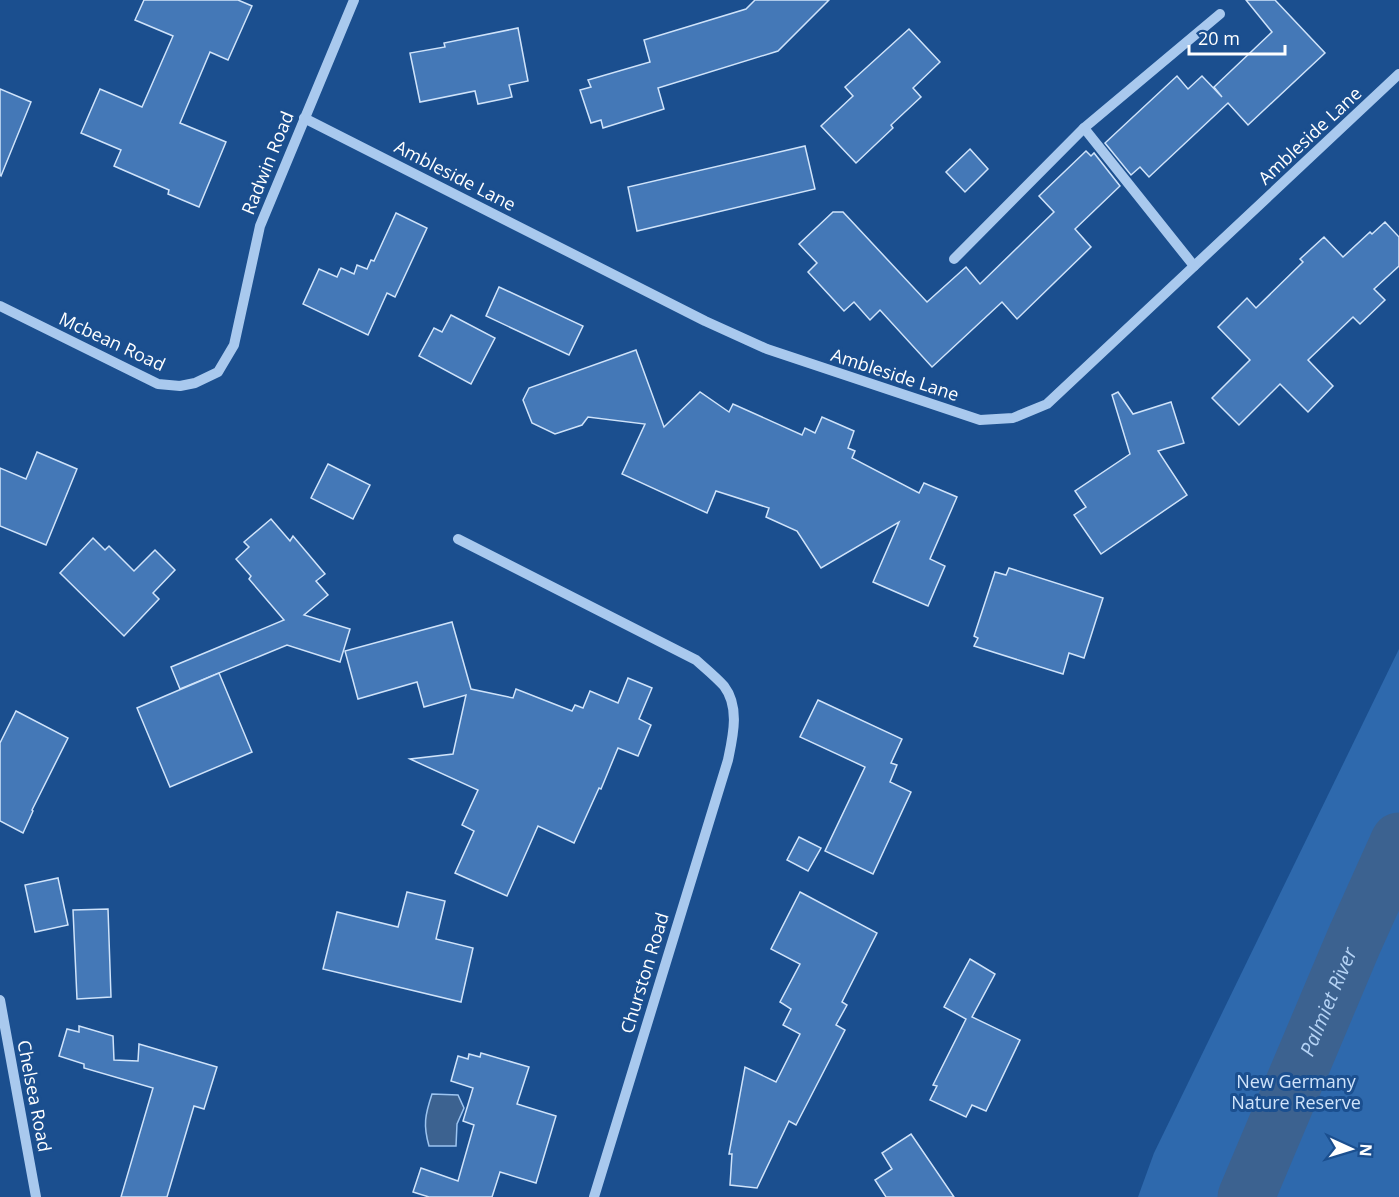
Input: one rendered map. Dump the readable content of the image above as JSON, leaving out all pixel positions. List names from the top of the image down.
{
  "streets": {
    "street": [
      "Ambleside Lane",
      "Radwin Road",
      "Mcbean Road",
      "Churston Road",
      "Chelsea Road"
    ]
  },
  "crossings": [
    ["Ambleside Lane", "Radwin Road"],
    ["Radwin Road", "Mcbean Road"]
  ],
  "water": ["Palmiet River"],
  "parks": ["New Germany Nature Reserve"],
  "scale_bar": "20 m",
  "north": "right"
}
